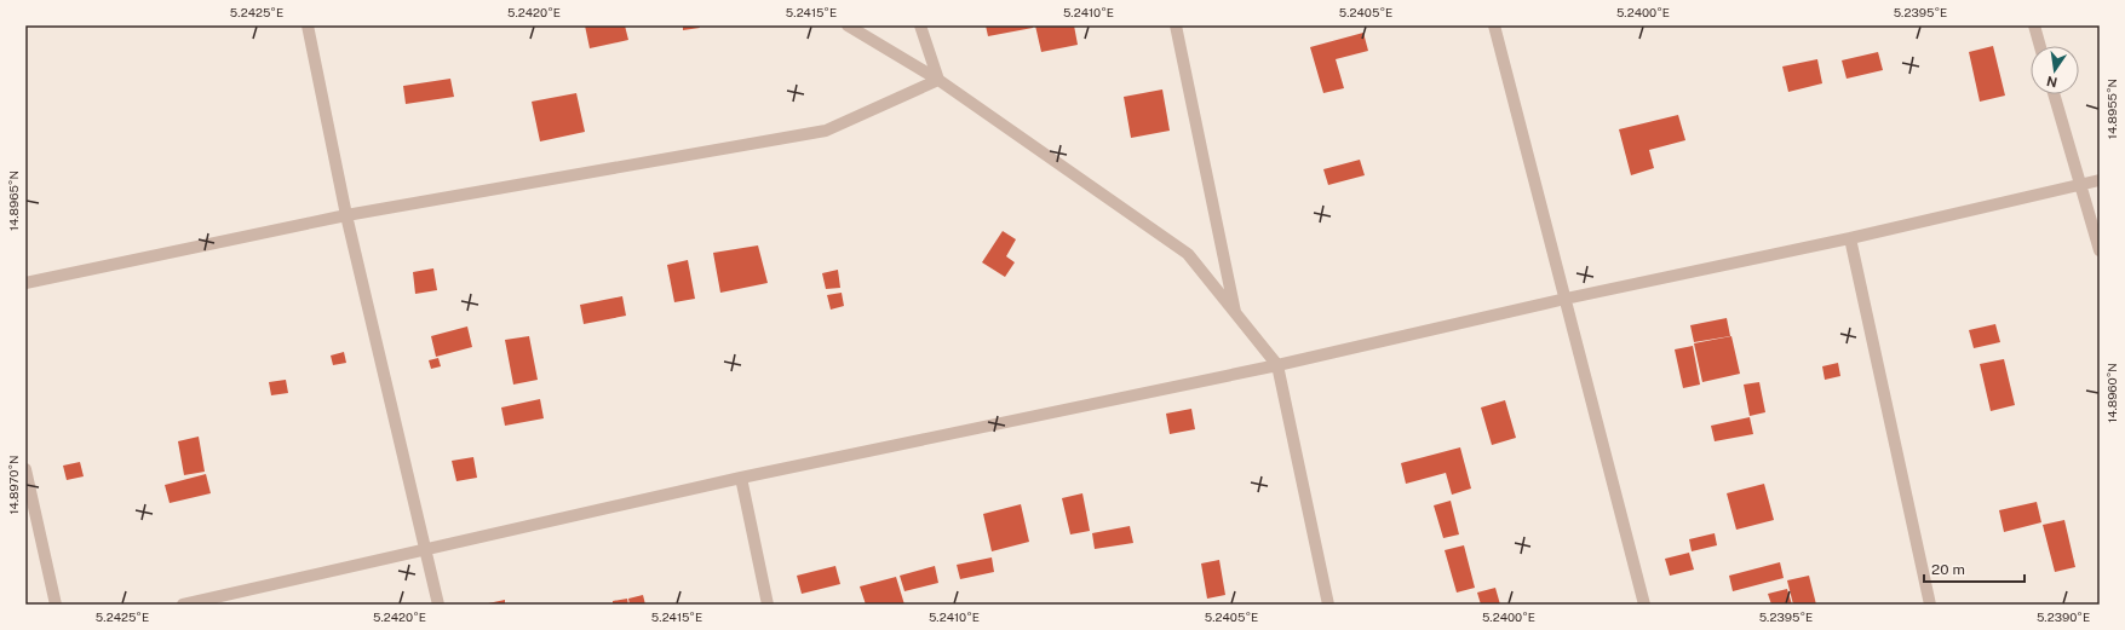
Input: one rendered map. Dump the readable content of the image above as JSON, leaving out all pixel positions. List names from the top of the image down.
{
  "scale_bar": "20 m",
  "north": "bottom",
  "coordinates": [
    "5.2425°E",
    "5.2420°E",
    "5.2415°E",
    "5.2410°E",
    "5.2405°E",
    "5.2400°E",
    "5.2395°E",
    "14.8955°N",
    "14.8965°N",
    "14.8960°N",
    "14.8970°N",
    "5.2390°E"
  ]
}
